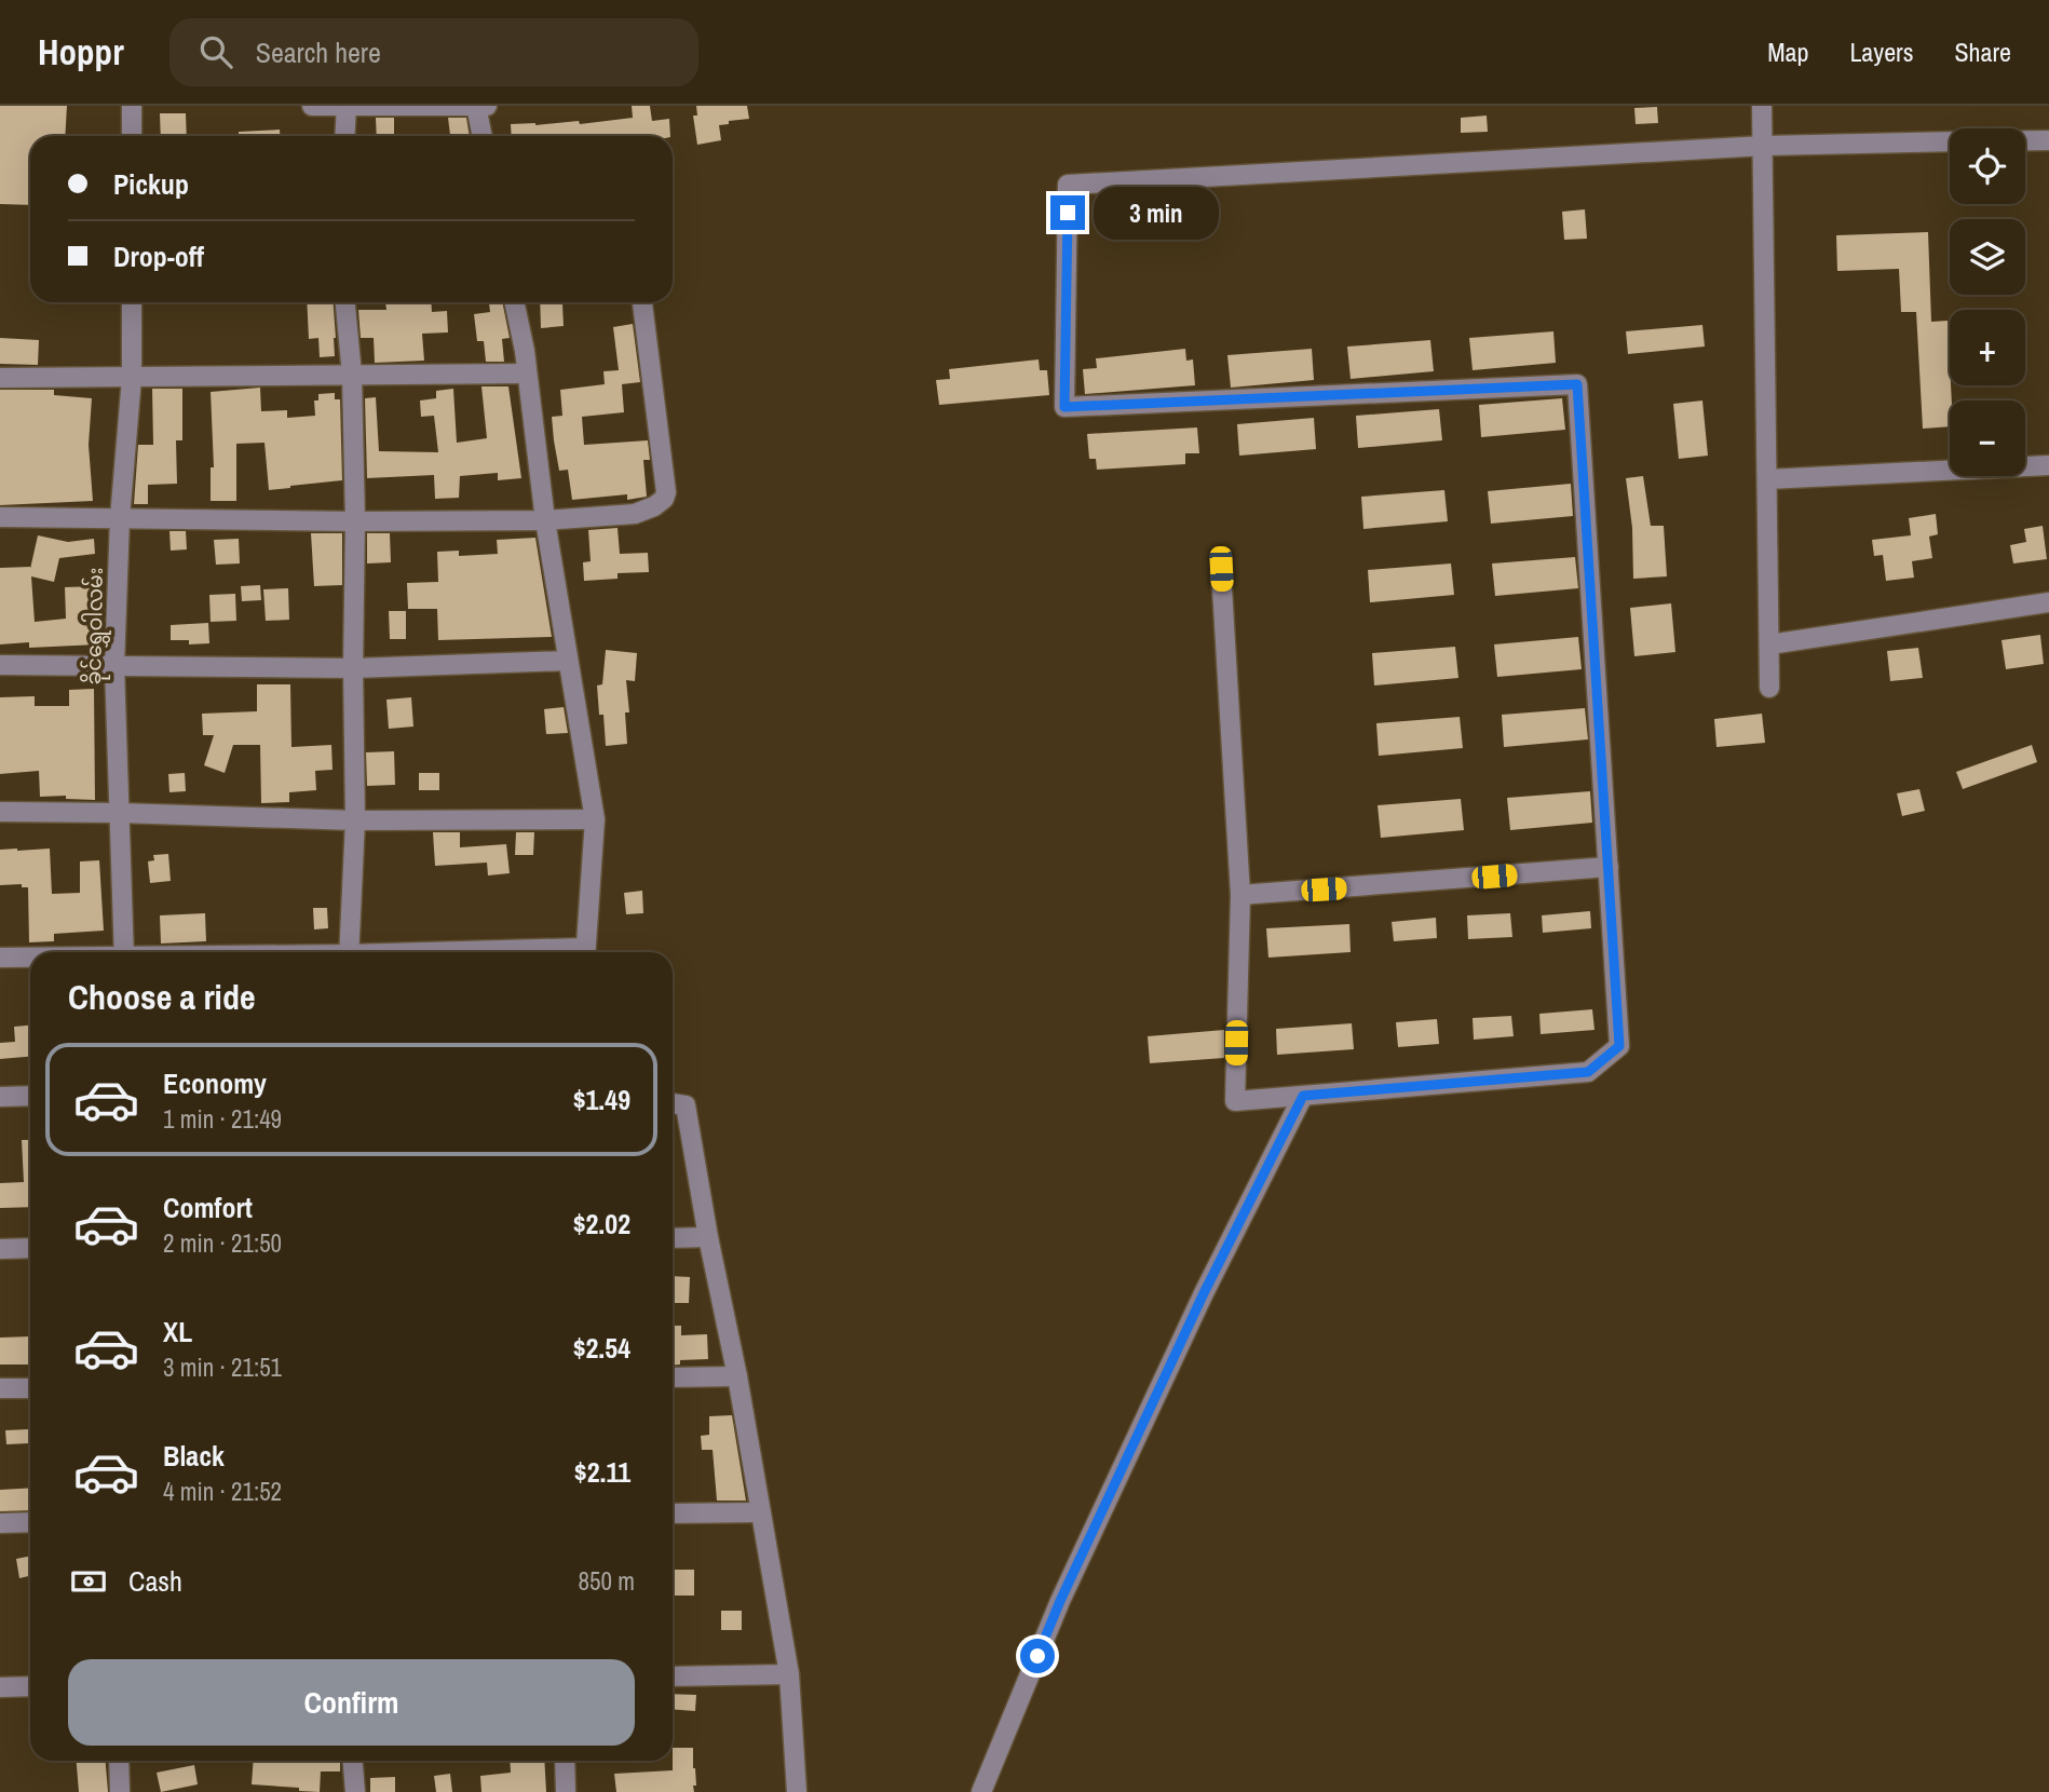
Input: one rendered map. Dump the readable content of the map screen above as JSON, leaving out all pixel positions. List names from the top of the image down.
{
  "streets": {
    "street": ["ခိုင်ရွှေဝါလမ်း"]
  },
  "page": {
    "header": "Hoppr",
    "search": "Search here",
    "nav": ["Map", "Layers", "Share"],
    "map_buttons": ["+", "−"],
    "banner": ["Pickup", "Drop-off"],
    "bubble": "3 min",
    "heading": "Choose a ride",
    "list": [
      {
        "name": "Economy",
        "note": "1 min · 21:49",
        "value": "$1.49"
      },
      {
        "name": "Comfort",
        "note": "2 min · 21:50",
        "value": "$2.02"
      },
      {
        "name": "XL",
        "note": "3 min · 21:51",
        "value": "$2.54"
      },
      {
        "name": "Black",
        "note": "4 min · 21:52",
        "value": "$2.11"
      }
    ],
    "pay": ["Cash", "850 m"],
    "buttons": "Confirm"
  }
}
